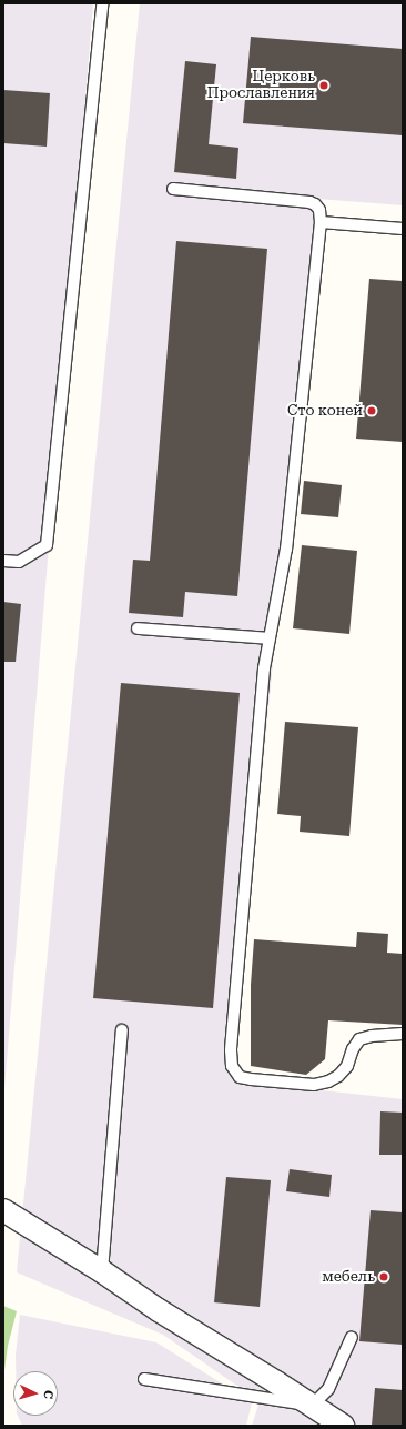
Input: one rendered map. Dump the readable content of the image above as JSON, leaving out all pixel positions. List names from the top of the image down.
{
  "places": ["Церковь Прославления", "Сто коней", "мебель"],
  "north": "right"
}
